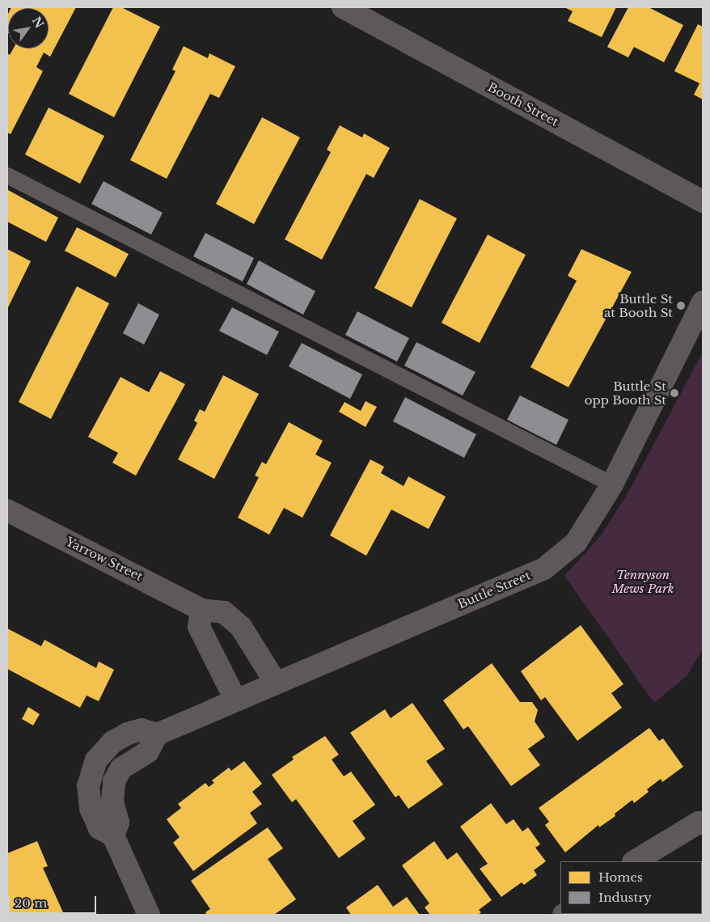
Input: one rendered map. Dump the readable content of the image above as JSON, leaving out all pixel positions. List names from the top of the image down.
{
  "streets": {
    "street": ["Booth Street", "Yarrow Street", "Buttle Street"]
  },
  "crossings": [
    ["Yarrow Street", "Buttle Street"]
  ],
  "parks": ["Tennyson Mews Park"],
  "places": ["Buttle St at Booth St", "Buttle St opp Booth St"],
  "legend": ["Homes", "Industry"],
  "scale_bar": "20 m",
  "north": "top right"
}
